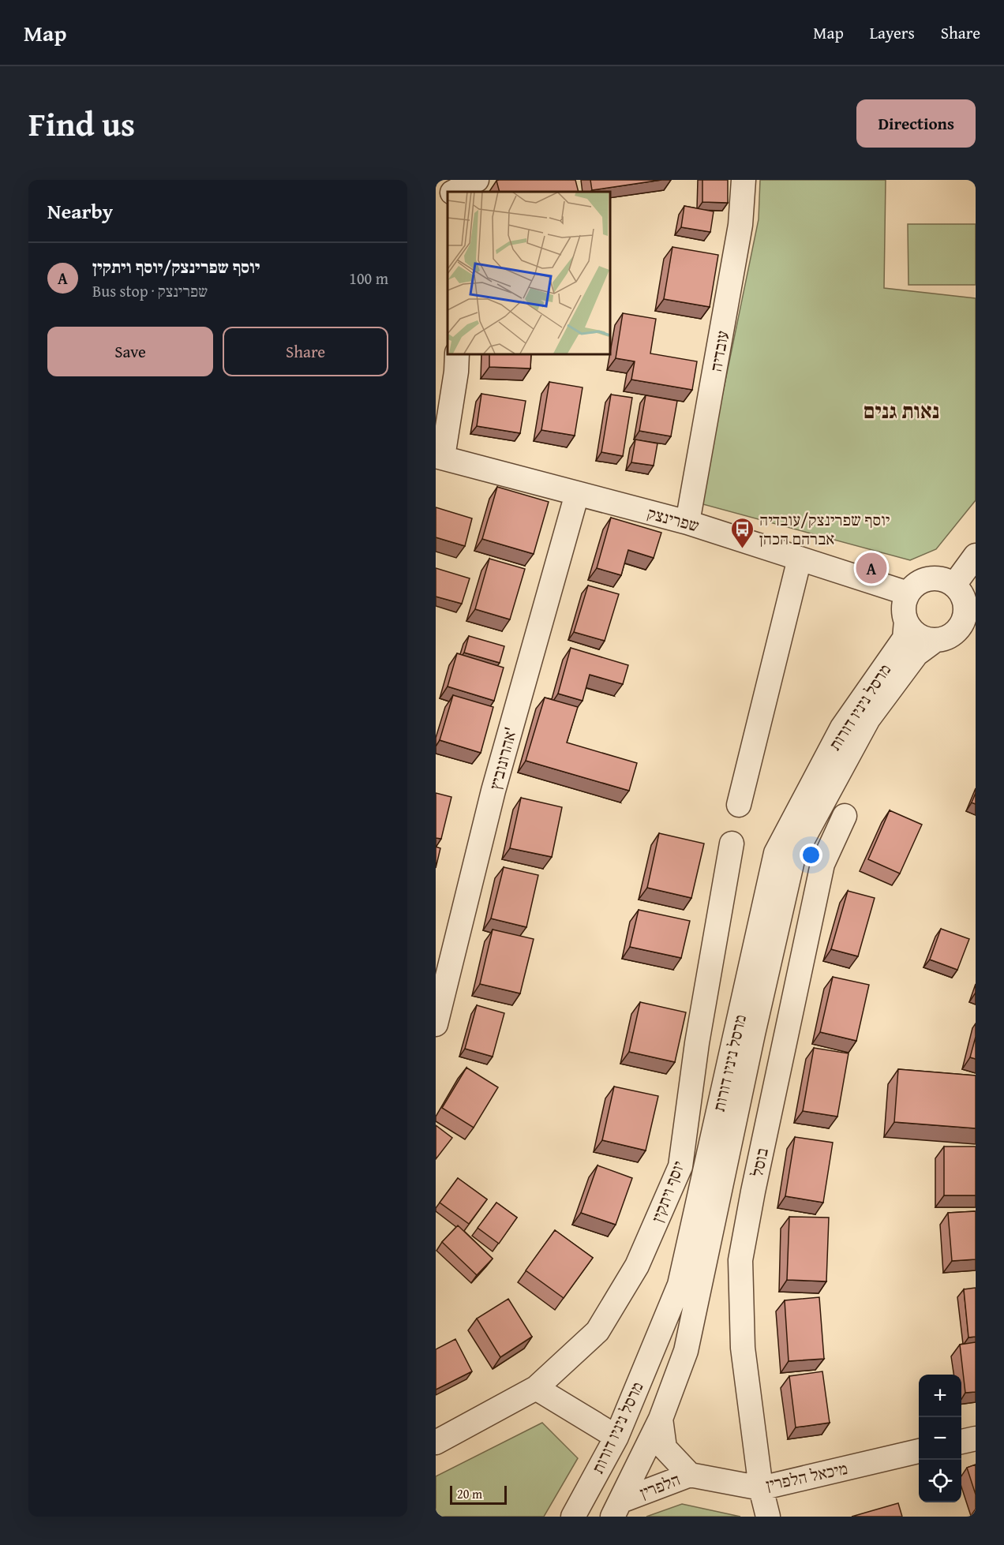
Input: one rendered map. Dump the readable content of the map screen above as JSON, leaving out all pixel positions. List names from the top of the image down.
{
  "streets": {
    "street": [
      "עובדיה",
      "שפרינצק",
      "מרסל ניניו דורות",
      "אהרונוביץ'",
      "בוסל",
      "יוסף ויתקין",
      "מיכאל הלפרין",
      "הלפרין"
    ]
  },
  "crossings": [
    ["עובדיה", "שפרינצק"],
    ["שפרינצק", "מרסל ניניו דורות"],
    ["שפרינצק", "אהרונוביץ'"],
    ["מרסל ניניו דורות", "הלפרין"],
    ["בוסל", "מיכאל הלפרין"],
    ["מיכאל הלפרין", "הלפרין"]
  ],
  "districts": ["נאות גנים"],
  "places": {
    "bus stop": ["יוסף שפרינצק/עובדיה אברהם הכהן"]
  },
  "scale_bar": "20 m",
  "page": {
    "header": "Map",
    "nav": ["Map", "Layers", "Share"],
    "title": "Find us",
    "buttons": [
      "Directions",
      ["Save", "Share"]
    ],
    "heading": "Nearby",
    "list": [
      {
        "mark": "A",
        "name": "יוסף שפרינצק/יוסף ויתקין",
        "note": "Bus stop · שפרינצק",
        "value": "100 m"
      }
    ],
    "pins": "A",
    "map_buttons": ["+", "−"],
    "scale": "20 m"
  }
}
